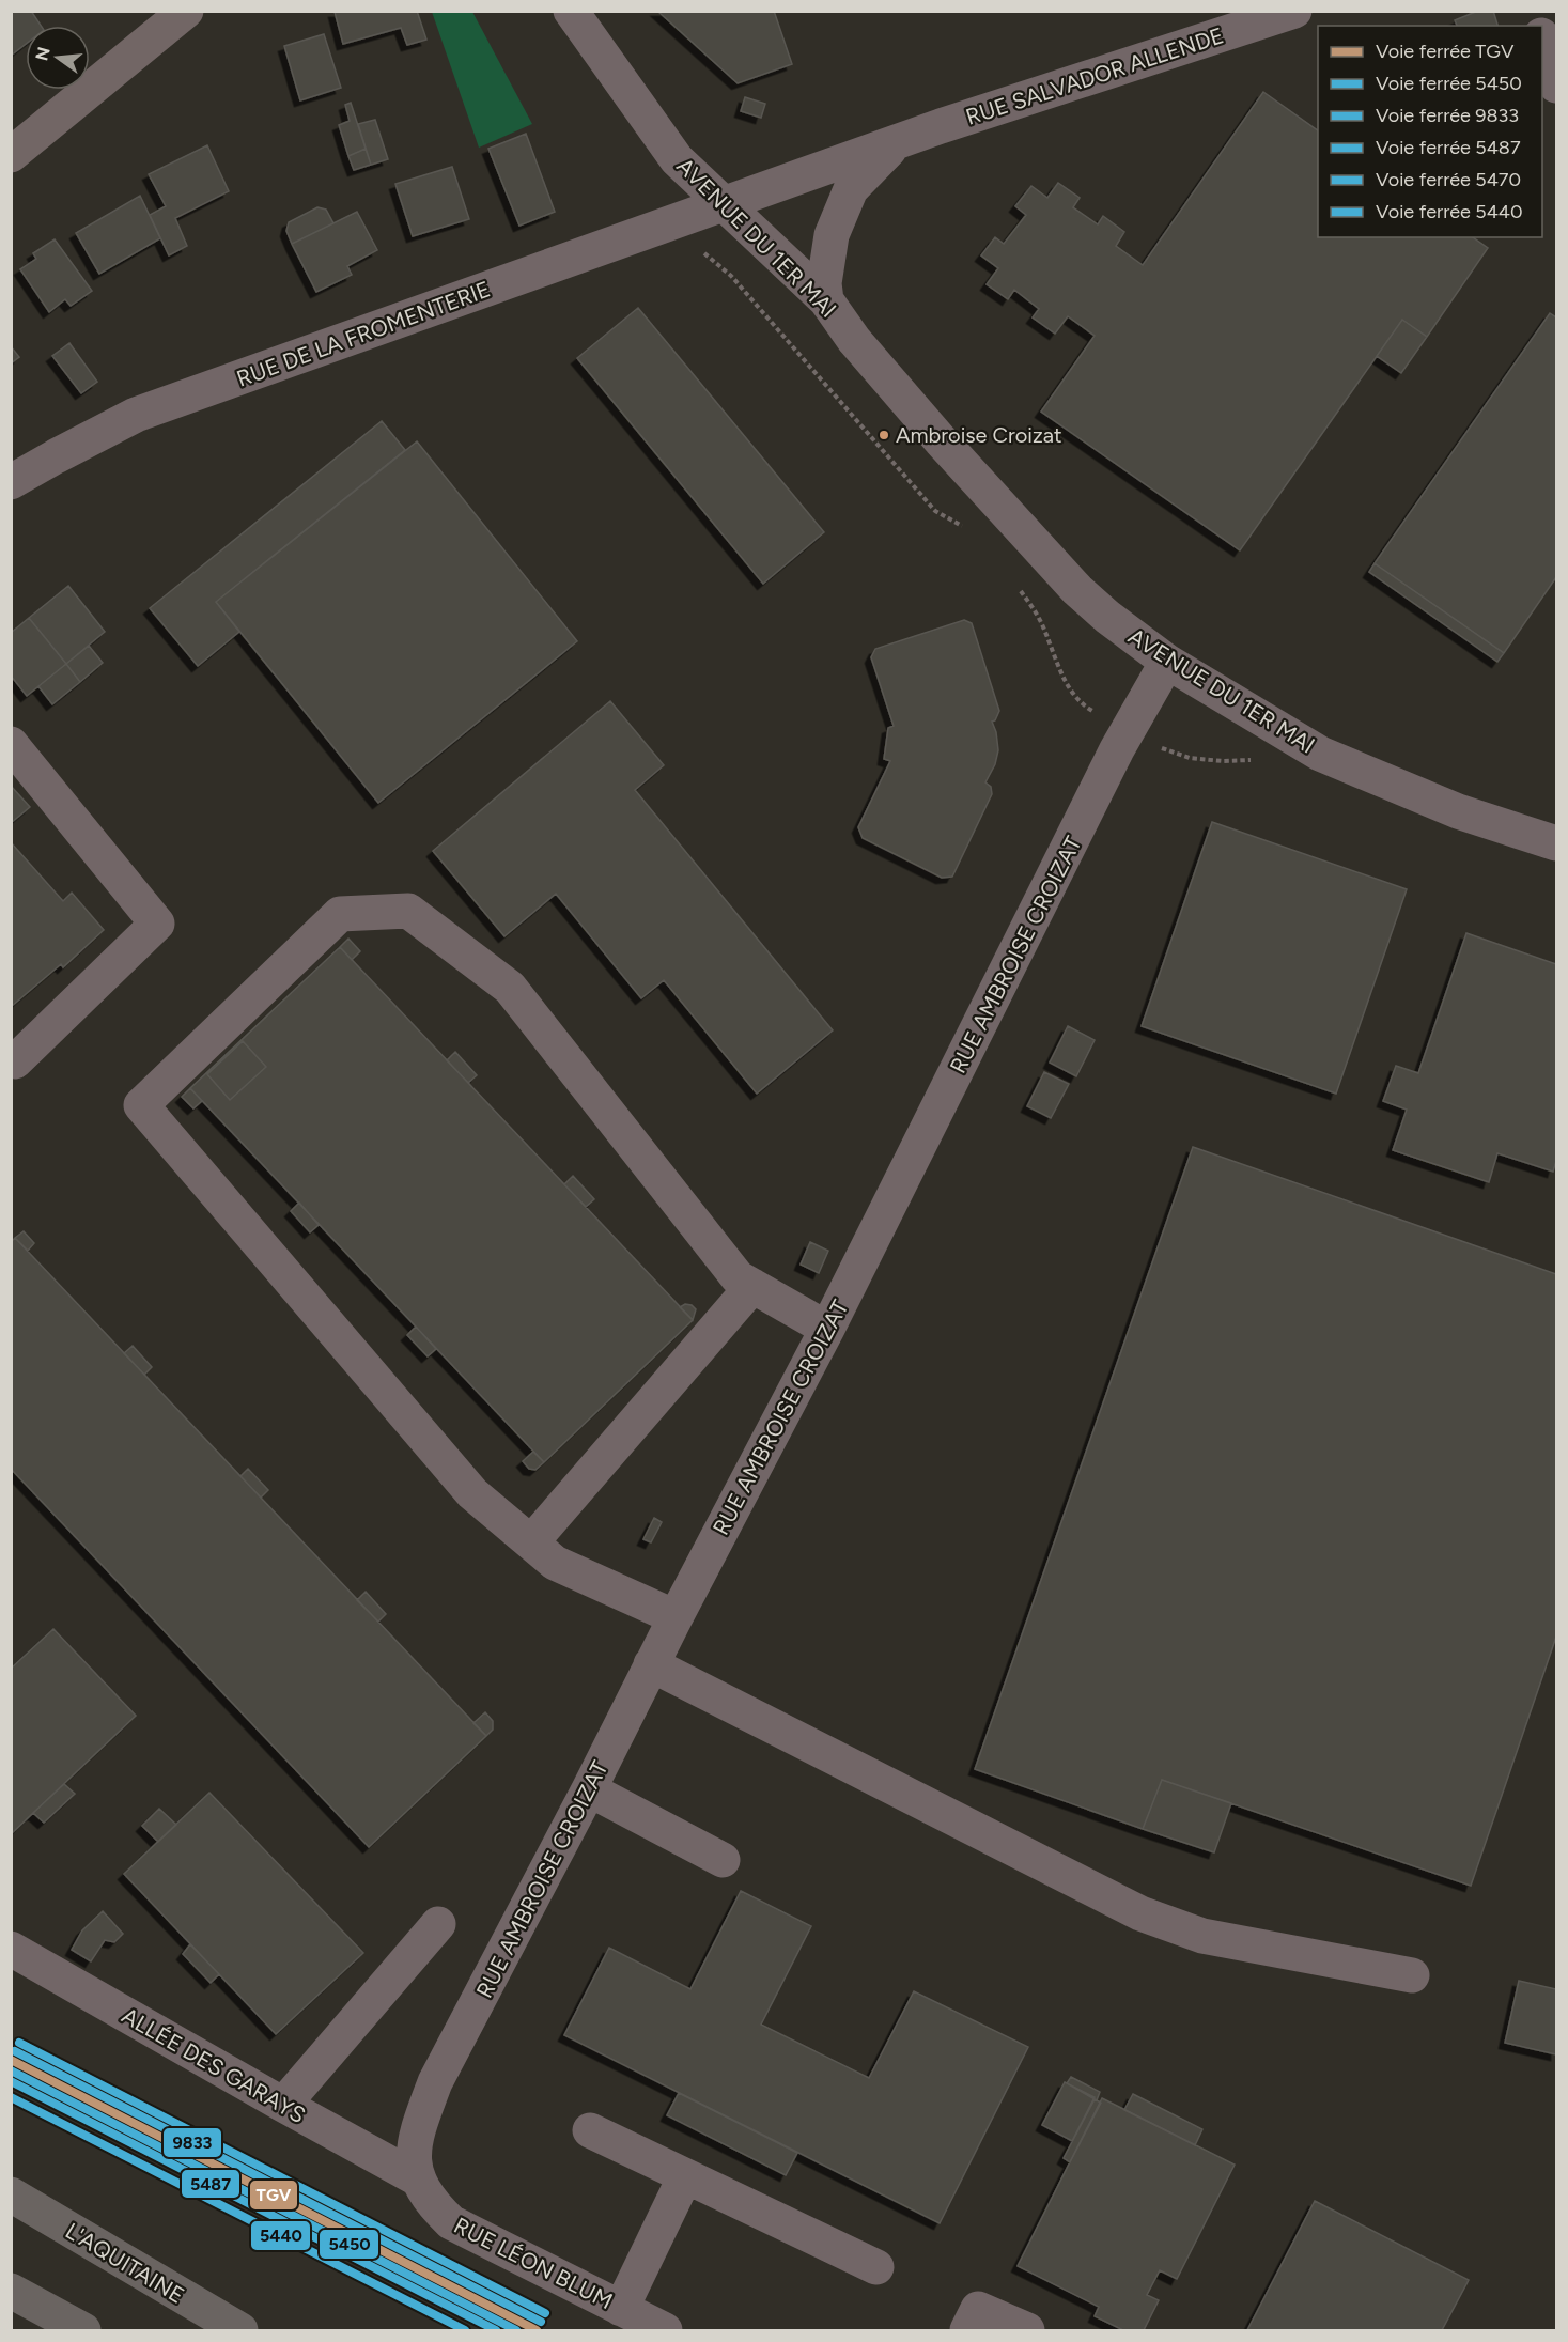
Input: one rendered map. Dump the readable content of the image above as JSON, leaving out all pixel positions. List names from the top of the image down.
{
  "streets": {
    "highway": ["L'AQUITAINE"],
    "street": [
      "RUE SALVADOR ALLENDE",
      "AVENUE DU 1ER MAI",
      "RUE DE LA FROMENTERIE",
      "RUE AMBROISE CROIZAT",
      "ALLÉE DES GARAYS",
      "RUE LÉON BLUM"
    ]
  },
  "crossings": [
    ["RUE SALVADOR ALLENDE", "AVENUE DU 1ER MAI"],
    ["RUE SALVADOR ALLENDE", "RUE DE LA FROMENTERIE"],
    ["AVENUE DU 1ER MAI", "RUE DE LA FROMENTERIE"],
    ["AVENUE DU 1ER MAI", "RUE AMBROISE CROIZAT"],
    ["RUE AMBROISE CROIZAT", "ALLÉE DES GARAYS"],
    ["RUE AMBROISE CROIZAT", "RUE LÉON BLUM"],
    ["ALLÉE DES GARAYS", "RUE LÉON BLUM"]
  ],
  "places": ["Ambroise Croizat"],
  "lines": [
    "rail line 5470",
    "rail line 9833",
    "rail line TGV",
    "rail line 5450",
    "rail line 5487",
    "rail line 5440"
  ],
  "legend": [
    "Voie ferrée TGV",
    "Voie ferrée 5450",
    "Voie ferrée 9833",
    "Voie ferrée 5487",
    "Voie ferrée 5470",
    "Voie ferrée 5440"
  ],
  "north": "left"
}
